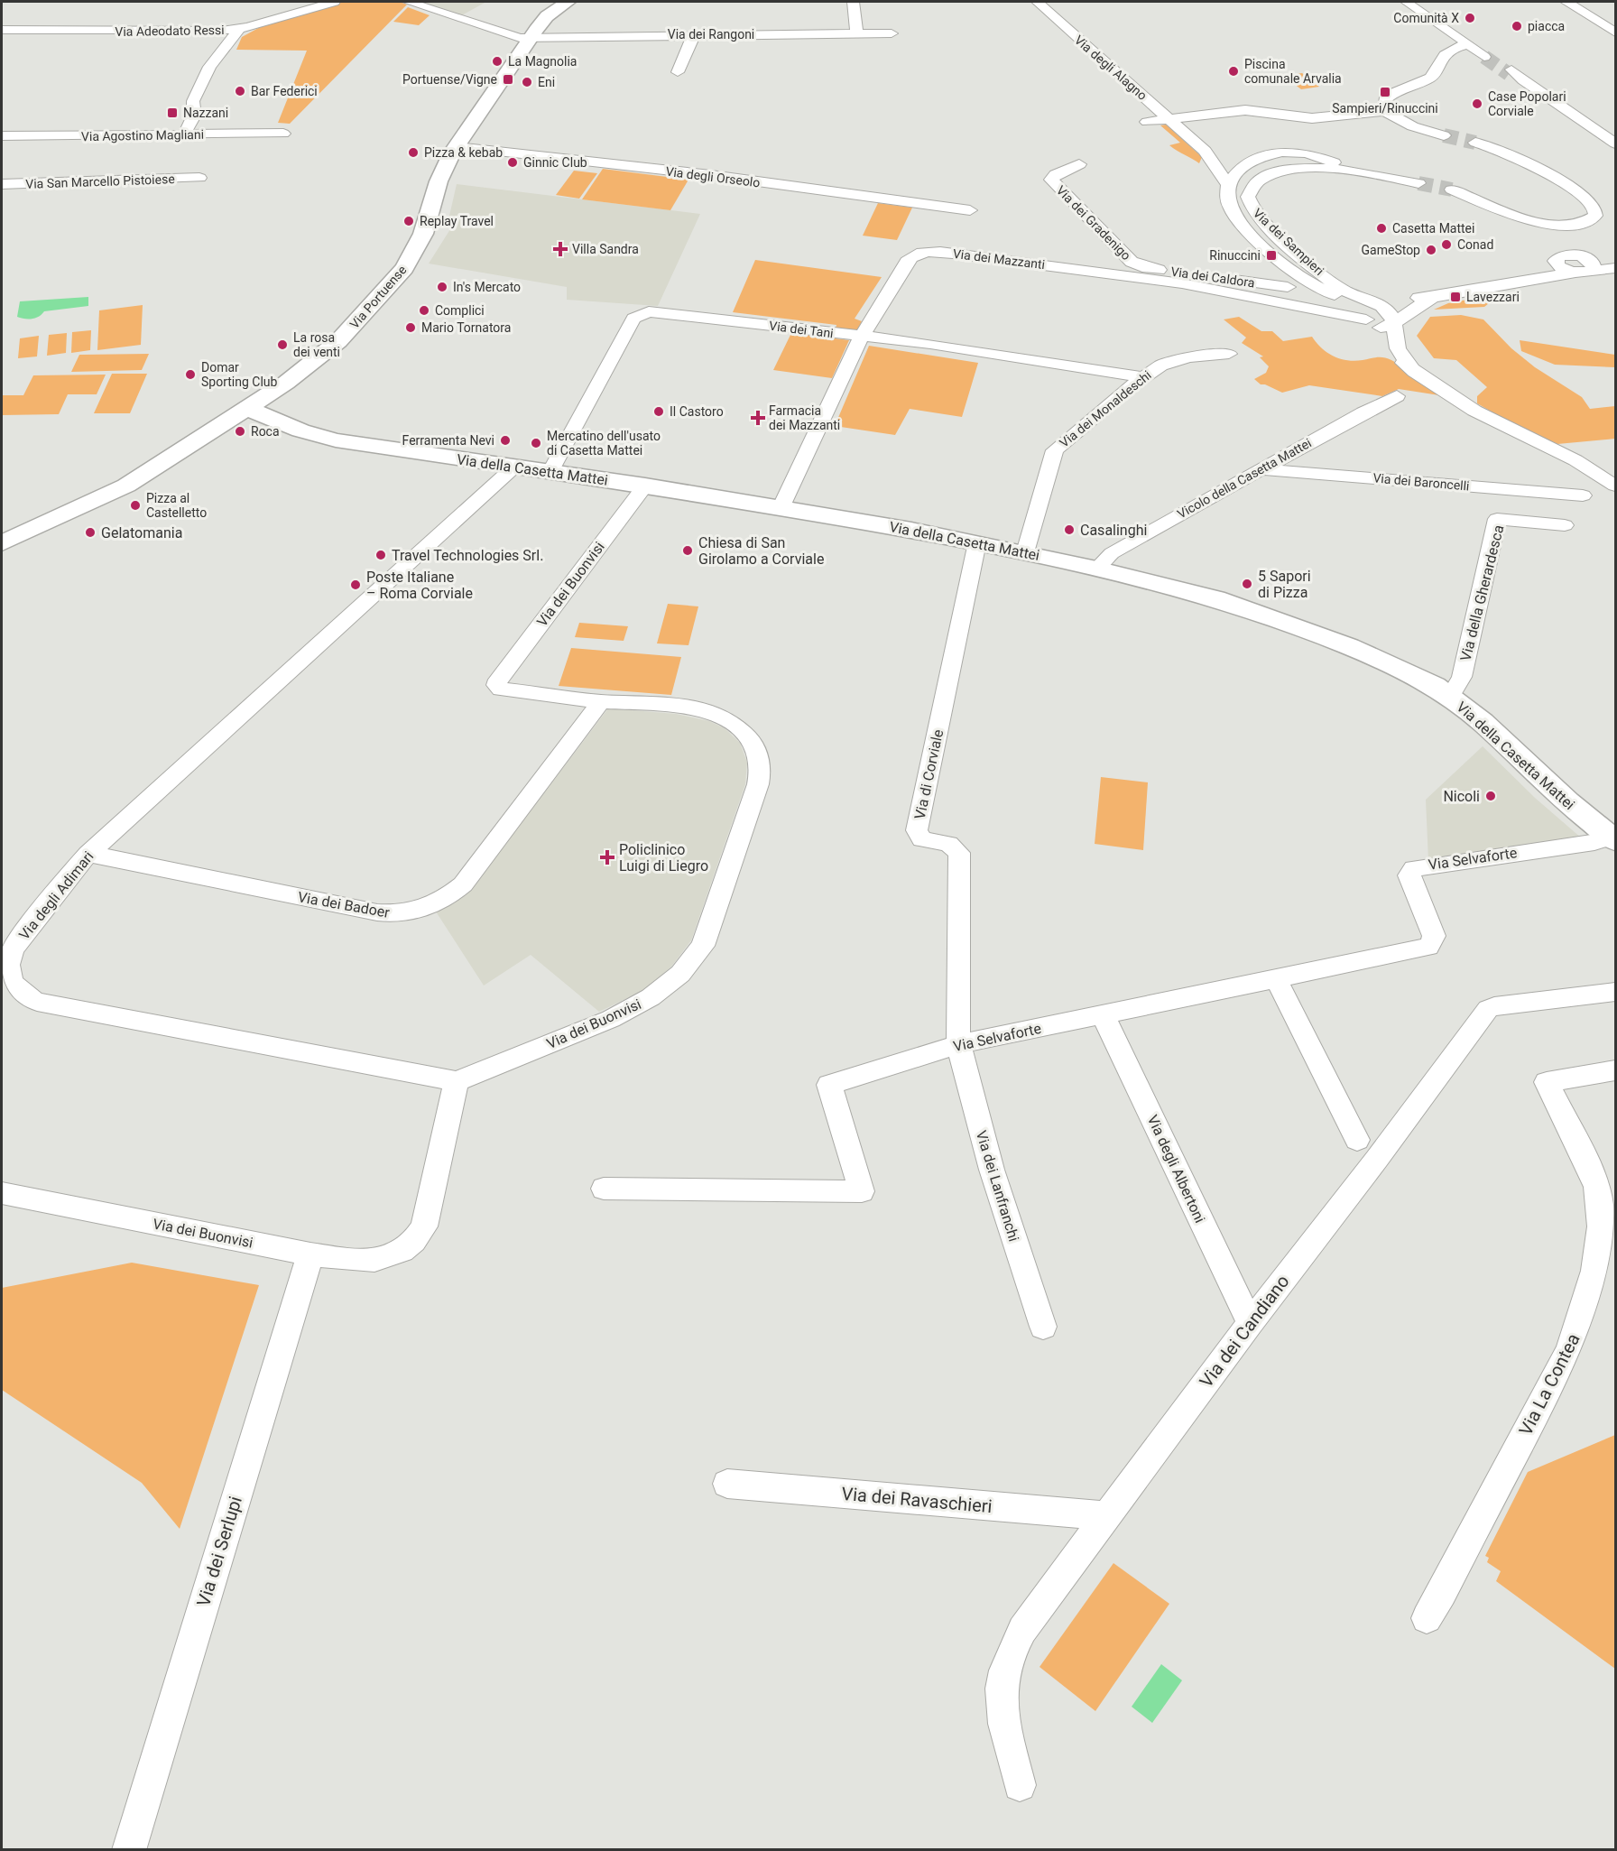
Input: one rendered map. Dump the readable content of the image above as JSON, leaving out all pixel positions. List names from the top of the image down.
{
  "streets": {
    "main road": ["Via Portuense", "Via della Casetta Mattei"],
    "street": [
      "Via Adeodato Ressi",
      "Via dei Rangoni",
      "Via degli Alagno",
      "Via Agostino Magliani",
      "Via degli Orseolo",
      "Via San Marcello Pistoiese",
      "Via dei Gradenigo",
      "Via dei Sampieri",
      "Via dei Mazzanti",
      "Via dei Caldora",
      "Via dei Tani",
      "Via dei Monaldeschi",
      "Vicolo della Casetta Mattei",
      "Via dei Baroncelli",
      "Via dei Buonvisi",
      "Via della Gherardesca",
      "Via di Corviale",
      "Via Selvaforte",
      "Via degli Adimari",
      "Via dei Badoer",
      "Via degli Albertoni",
      "Via dei Lanfranchi",
      "Via dei Candiano",
      "Via La Contea",
      "Via dei Ravaschieri",
      "Via dei Serlupi"
    ]
  },
  "crossings": [
    ["Via dei Rangoni", "Via Portuense"],
    ["Via degli Orseolo", "Via Portuense"],
    ["Via dei Gradenigo", "Via dei Caldora"],
    ["Via dei Sampieri", "Via dei Mazzanti"],
    ["Via dei Mazzanti", "Via dei Tani"],
    ["Via dei Mazzanti", "Via della Casetta Mattei"],
    ["Via Portuense", "Via della Casetta Mattei"],
    ["Via dei Tani", "Via dei Monaldeschi"],
    ["Via dei Tani", "Via della Casetta Mattei"],
    ["Via dei Monaldeschi", "Via della Casetta Mattei"],
    ["Via della Casetta Mattei", "Vicolo della Casetta Mattei"],
    ["Via della Casetta Mattei", "Via dei Buonvisi"],
    ["Via della Casetta Mattei", "Via della Gherardesca"],
    ["Via della Casetta Mattei", "Via di Corviale"],
    ["Via della Casetta Mattei", "Via Selvaforte"],
    ["Via della Casetta Mattei", "Via degli Adimari"],
    ["Vicolo della Casetta Mattei", "Via dei Baroncelli"],
    ["Via dei Buonvisi", "Via degli Adimari"],
    ["Via dei Buonvisi", "Via dei Badoer"],
    ["Via dei Buonvisi", "Via dei Serlupi"],
    ["Via di Corviale", "Via Selvaforte"],
    ["Via di Corviale", "Via dei Lanfranchi"],
    ["Via Selvaforte", "Via degli Albertoni"],
    ["Via Selvaforte", "Via dei Lanfranchi"],
    ["Via degli Adimari", "Via dei Badoer"],
    ["Via degli Albertoni", "Via dei Candiano"],
    ["Via dei Candiano", "Via dei Ravaschieri"]
  ],
  "places": {
    "other": [
      "Comunità X",
      "piacca",
      "La Magnolia",
      "Piscina comunale Arvalia",
      "Eni",
      "Bar Federici",
      "Case Popolari Corviale",
      "Pizza & kebab",
      "Ginnic Club",
      "Replay Travel",
      "Casetta Mattei",
      "Conad",
      "GameStop",
      "In's Mercato",
      "Complici",
      "Mario Tornatora",
      "La rosa dei venti",
      "Domar Sporting Club",
      "Il Castoro",
      "Roca",
      "Ferramenta Nevi",
      "Mercatino dell'usato di Casetta Mattei",
      "Pizza al Castelletto",
      "Casalinghi",
      "Gelatomania",
      "Chiesa di San Girolamo a Corviale",
      "Travel Technologies Srl.",
      "5 Sapori di Pizza",
      "Poste Italiane – Roma Corviale",
      "Nicoli"
    ],
    "transit": [
      "Portuense/Vigne",
      "Sampieri/Rinuccini",
      "Nazzani",
      "Rinuccini",
      "Lavezzari"
    ],
    "health": ["Villa Sandra", "Farmacia dei Mazzanti", "Policlinico Luigi di Liegro"]
  }
}
